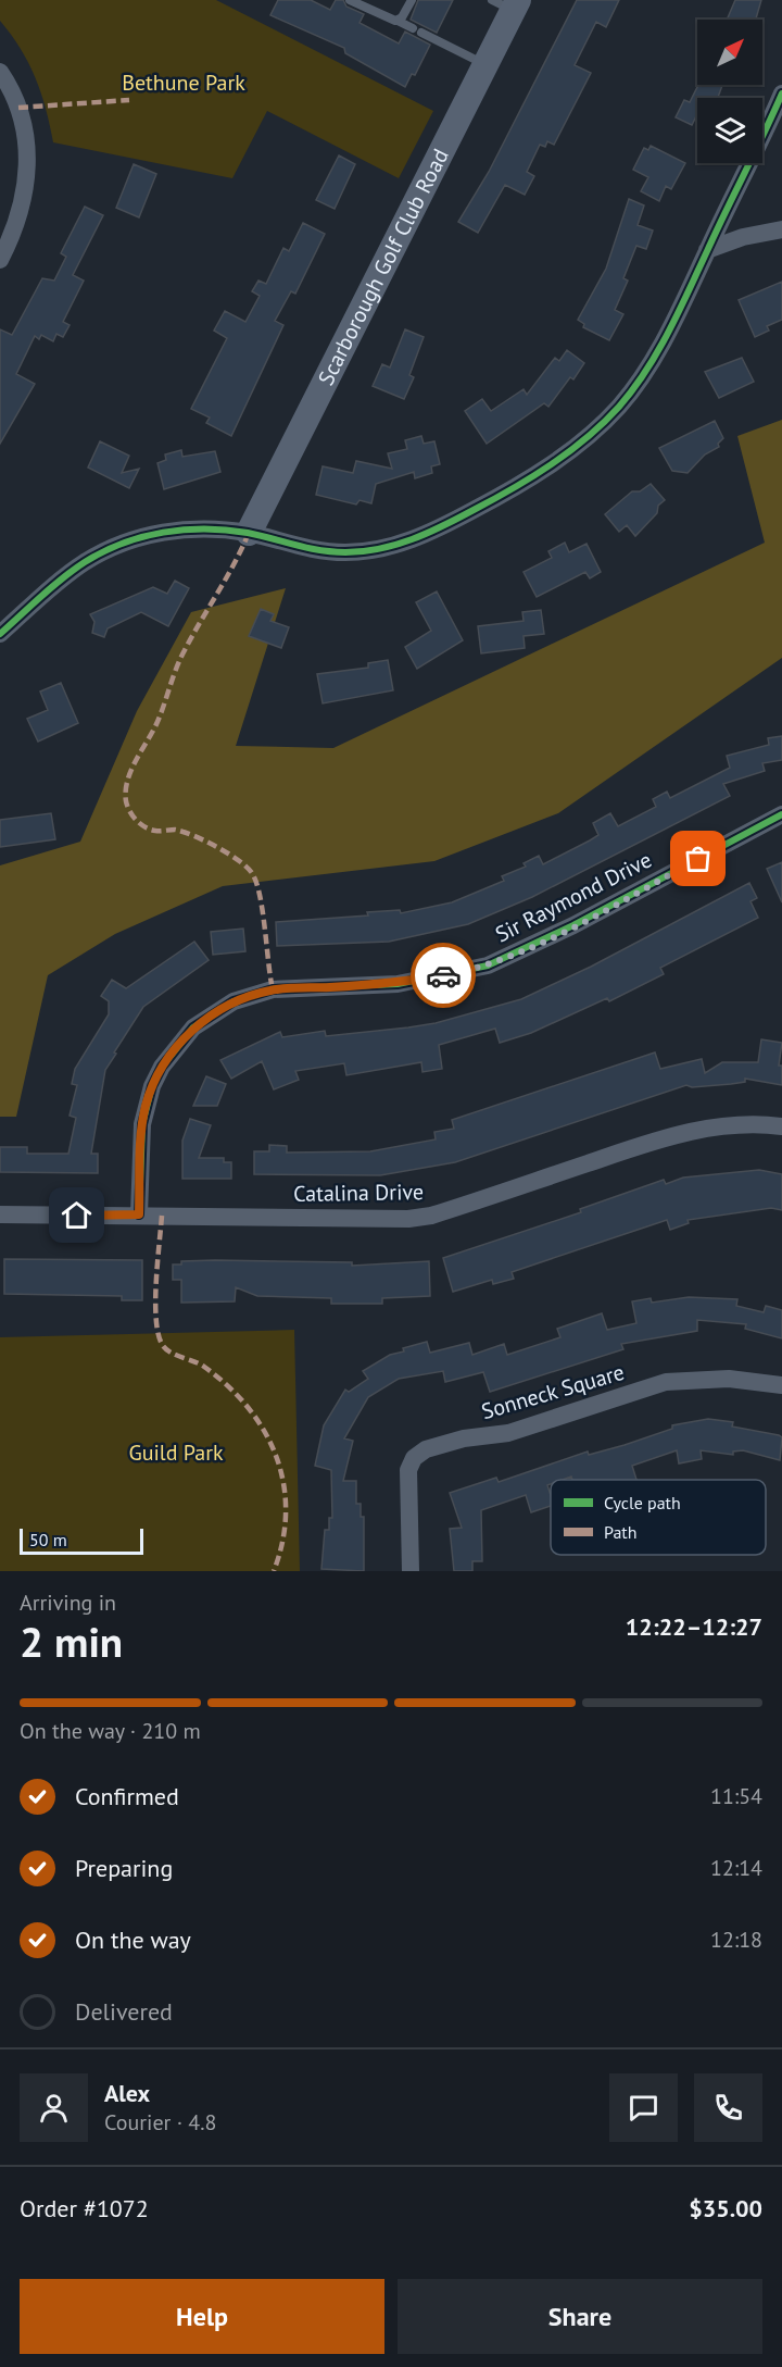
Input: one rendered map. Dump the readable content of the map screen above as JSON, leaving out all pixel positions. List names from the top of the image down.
{
  "streets": {
    "street": [
      "Scarborough Golf Club Road",
      "Sir Raymond Drive",
      "Catalina Drive",
      "Sonneck Square"
    ]
  },
  "crossings": [
    ["Sir Raymond Drive", "Catalina Drive"]
  ],
  "parks": ["Bethune Park", "Guild Park"],
  "legend": ["Cycle path", "Path"],
  "scale_bar": "50 m",
  "north": "top right",
  "page": {
    "scale": "50 m",
    "heading": ["2 min", "Arriving in", "12:22–12:27"],
    "panel": [
      "Alex",
      "Courier · 4.8",
      "Order #1072",
      "$35.00"
    ],
    "bar": "On the way · 210 m",
    "list": [
      ["Confirmed", "11:54"],
      ["Preparing", "12:14"],
      ["On the way", "12:18"],
      "Delivered"
    ],
    "buttons": ["Help", "Share"]
  }
}
